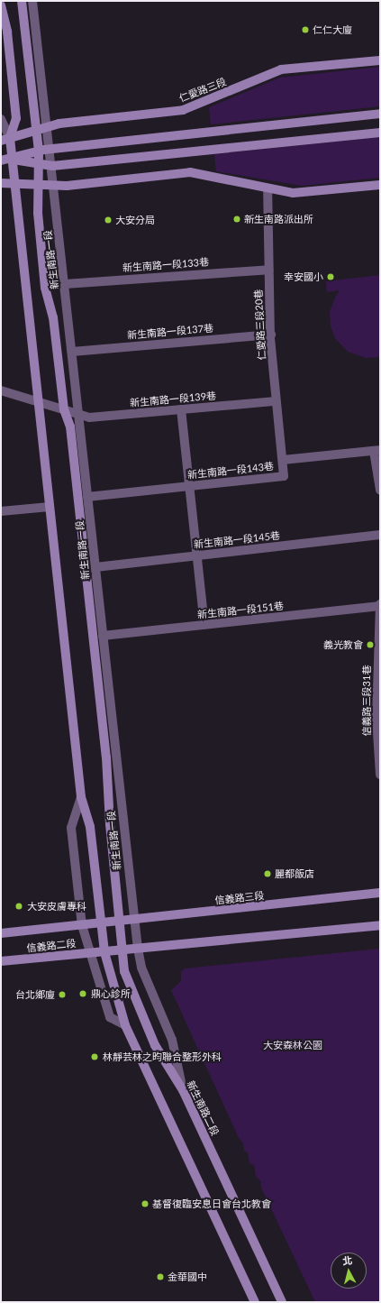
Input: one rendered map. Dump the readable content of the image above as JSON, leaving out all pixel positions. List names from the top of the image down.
{
  "streets": {
    "main road": [
      "仁愛路三段",
      "新生南路一段",
      "信義路三段",
      "信義路二段",
      "新生南路二段"
    ],
    "street": [
      "新生南路一段133巷",
      "仁愛路三段20巷",
      "新生南路一段137巷",
      "新生南路一段139巷",
      "新生南路一段143巷",
      "新生南路一段145巷",
      "新生南路一段151巷",
      "信義路三段31巷"
    ]
  },
  "crossings": [
    ["仁愛路三段", "新生南路一段"],
    ["新生南路一段", "新生南路一段133巷"],
    ["新生南路一段", "新生南路一段137巷"],
    ["新生南路一段", "新生南路一段139巷"],
    ["新生南路一段", "新生南路一段143巷"],
    ["新生南路一段", "新生南路一段145巷"],
    ["新生南路一段", "新生南路一段151巷"],
    ["新生南路一段", "信義路三段"],
    ["新生南路一段", "新生南路二段"],
    ["新生南路一段133巷", "仁愛路三段20巷"],
    ["仁愛路三段20巷", "新生南路一段137巷"],
    ["仁愛路三段20巷", "新生南路一段139巷"],
    ["仁愛路三段20巷", "新生南路一段143巷"],
    ["新生南路一段151巷", "信義路三段31巷"],
    ["信義路三段", "信義路二段"],
    ["信義路三段", "新生南路二段"]
  ],
  "parks": ["大安森林公園"],
  "places": [
    "仁仁大廈",
    "新生南路派出所",
    "大安分局",
    "幸安國小",
    "義光教會",
    "麗都飯店",
    "大安皮膚專科",
    "鼎心診所",
    "台北鄉廈",
    "林靜芸林之昀聯合整形外科",
    "基督復臨安息日會台北教會",
    "金華國中"
  ],
  "north": "top"
}
